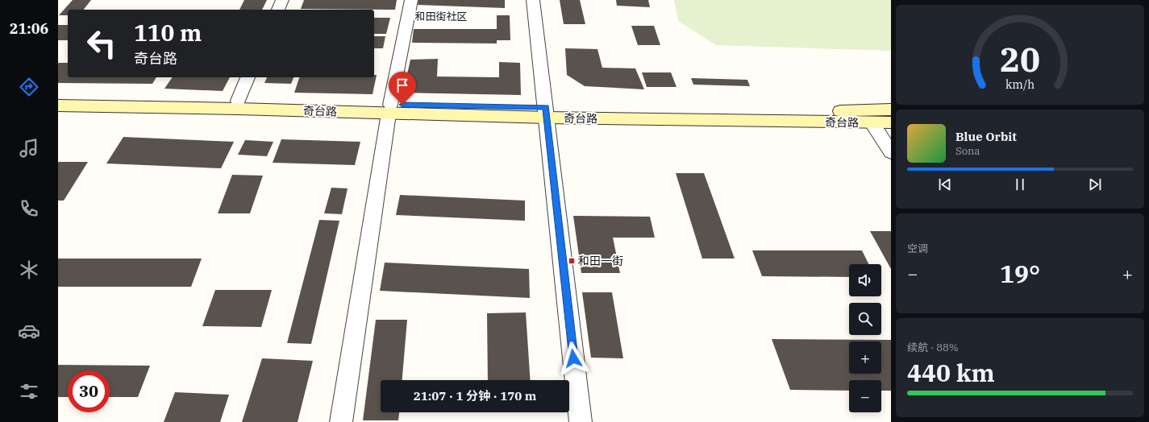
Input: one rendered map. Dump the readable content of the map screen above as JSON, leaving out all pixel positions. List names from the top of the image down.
{
  "streets": {
    "street": ["奇台路"]
  },
  "districts": ["和田街社区"],
  "places": {
    "transit": ["和田一街"]
  },
  "page": {
    "tabs": "21:06",
    "turn": ["110 m", "奇台路"],
    "song": ["Blue Orbit", "Sona"],
    "tile": [
      "空调",
      ["续航 · 88%", "440 km"]
    ],
    "heat": ["−", "19°", "+"],
    "map_buttons": ["+", "−"],
    "limit": "30",
    "trip": "21:07 · 1 分钟 · 170 m",
    "gauge": ["20", "km/h"]
  }
}
